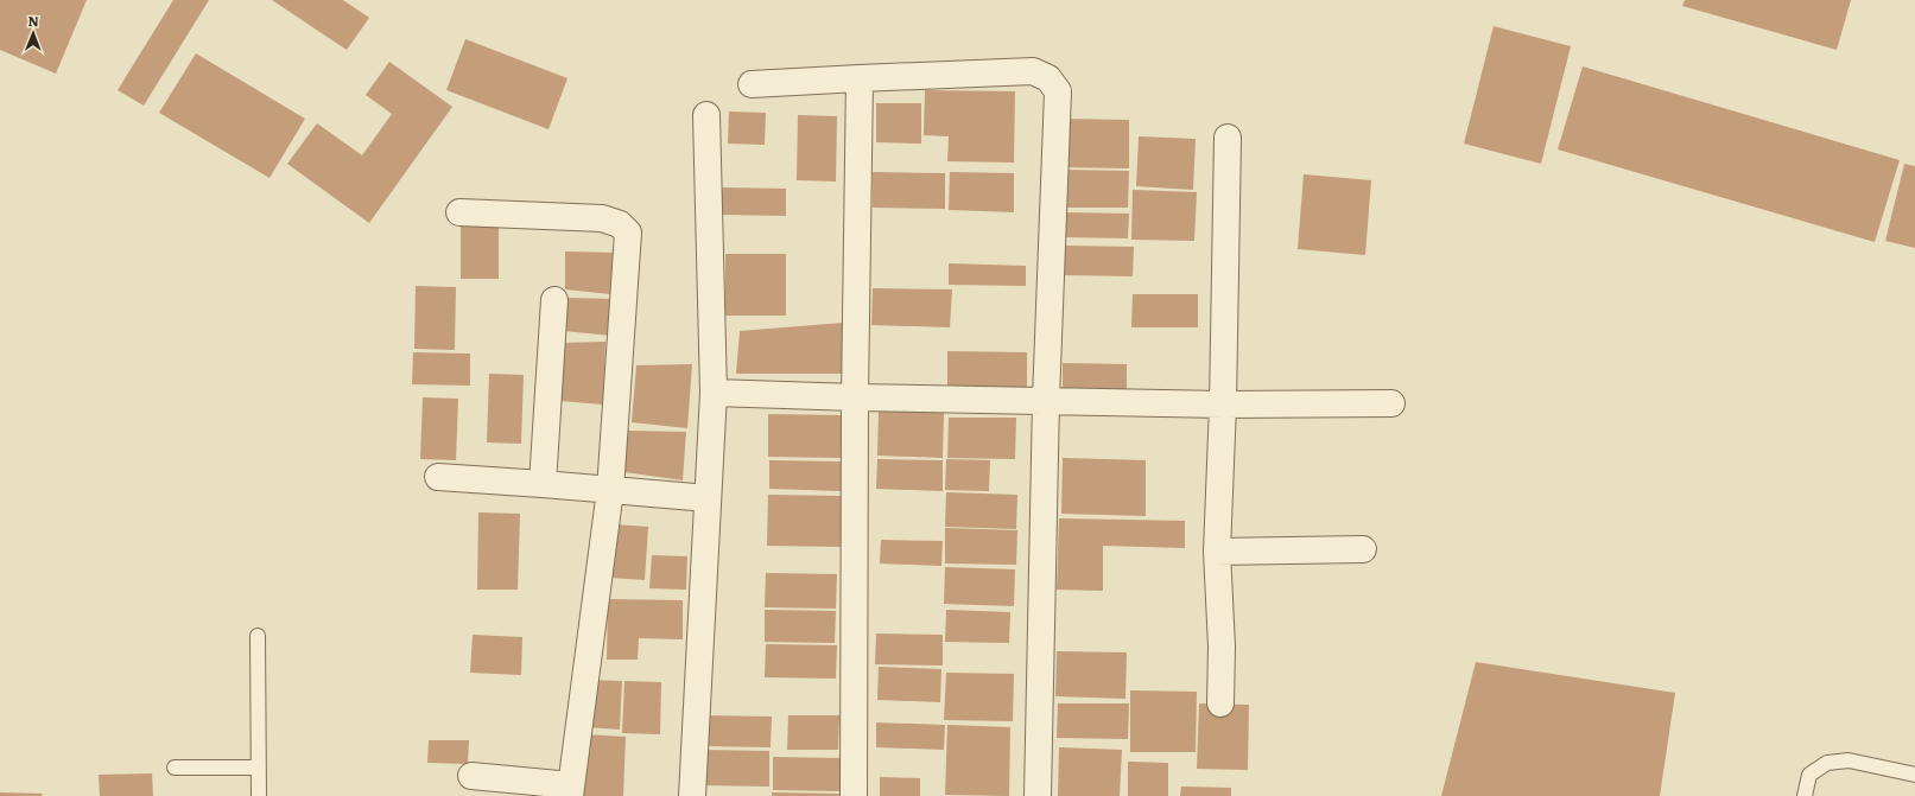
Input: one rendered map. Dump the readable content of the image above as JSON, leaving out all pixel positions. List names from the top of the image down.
{
  "north": "top"
}
